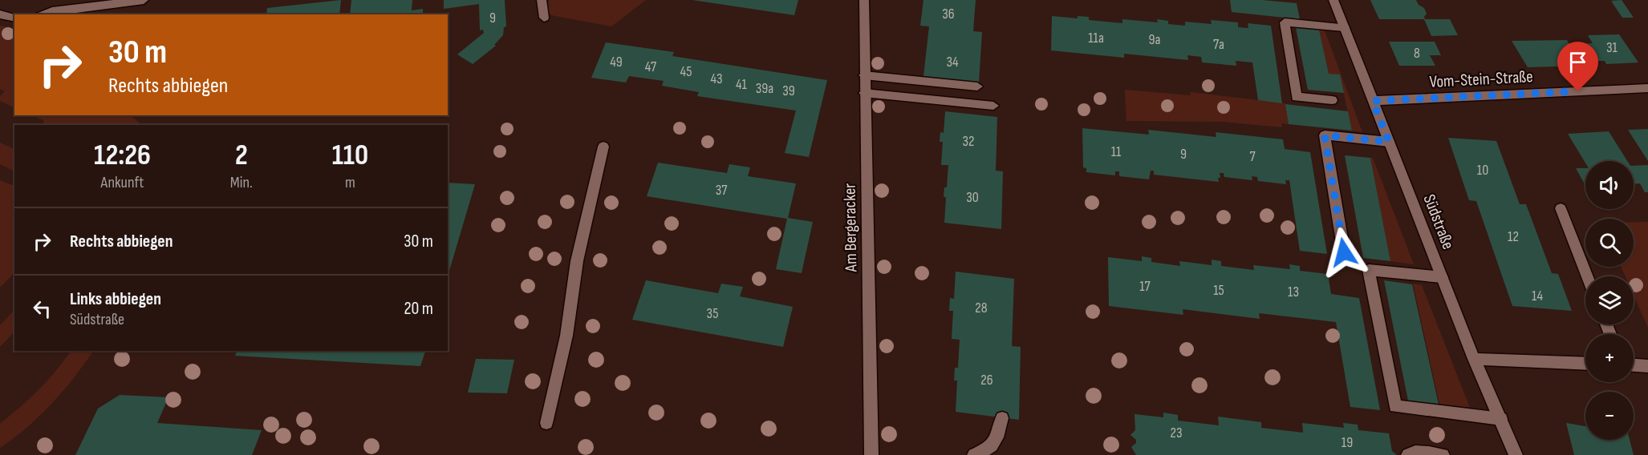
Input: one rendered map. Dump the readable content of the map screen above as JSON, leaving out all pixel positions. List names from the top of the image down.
{
  "streets": {
    "street": ["Vom-Stein-Straße", "Südstraße", "Am Bergeracker"]
  },
  "crossings": [
    ["Vom-Stein-Straße", "Südstraße"]
  ],
  "house_numbers": [
    "36",
    "9",
    "11a",
    "9a",
    "7a",
    "31",
    "8",
    "49",
    "34",
    "47",
    "45",
    "43",
    "41",
    "39a",
    "39",
    "32",
    "11",
    "9",
    "7",
    "10",
    "37",
    "30",
    "12",
    "17",
    "15",
    "13",
    "14",
    "28",
    "35",
    "26",
    "23",
    "19"
  ],
  "page": {
    "turn": ["30 m", "Rechts abbiegen"],
    "eta": [
      "12:26",
      "Ankunft",
      "2",
      "Min.",
      "110",
      "m"
    ],
    "map_buttons": ["+", "−"],
    "list": [
      {
        "name": "Rechts abbiegen",
        "value": "30 m"
      },
      {
        "name": "Links abbiegen",
        "note": "Südstraße",
        "value": "20 m"
      }
    ]
  }
}
